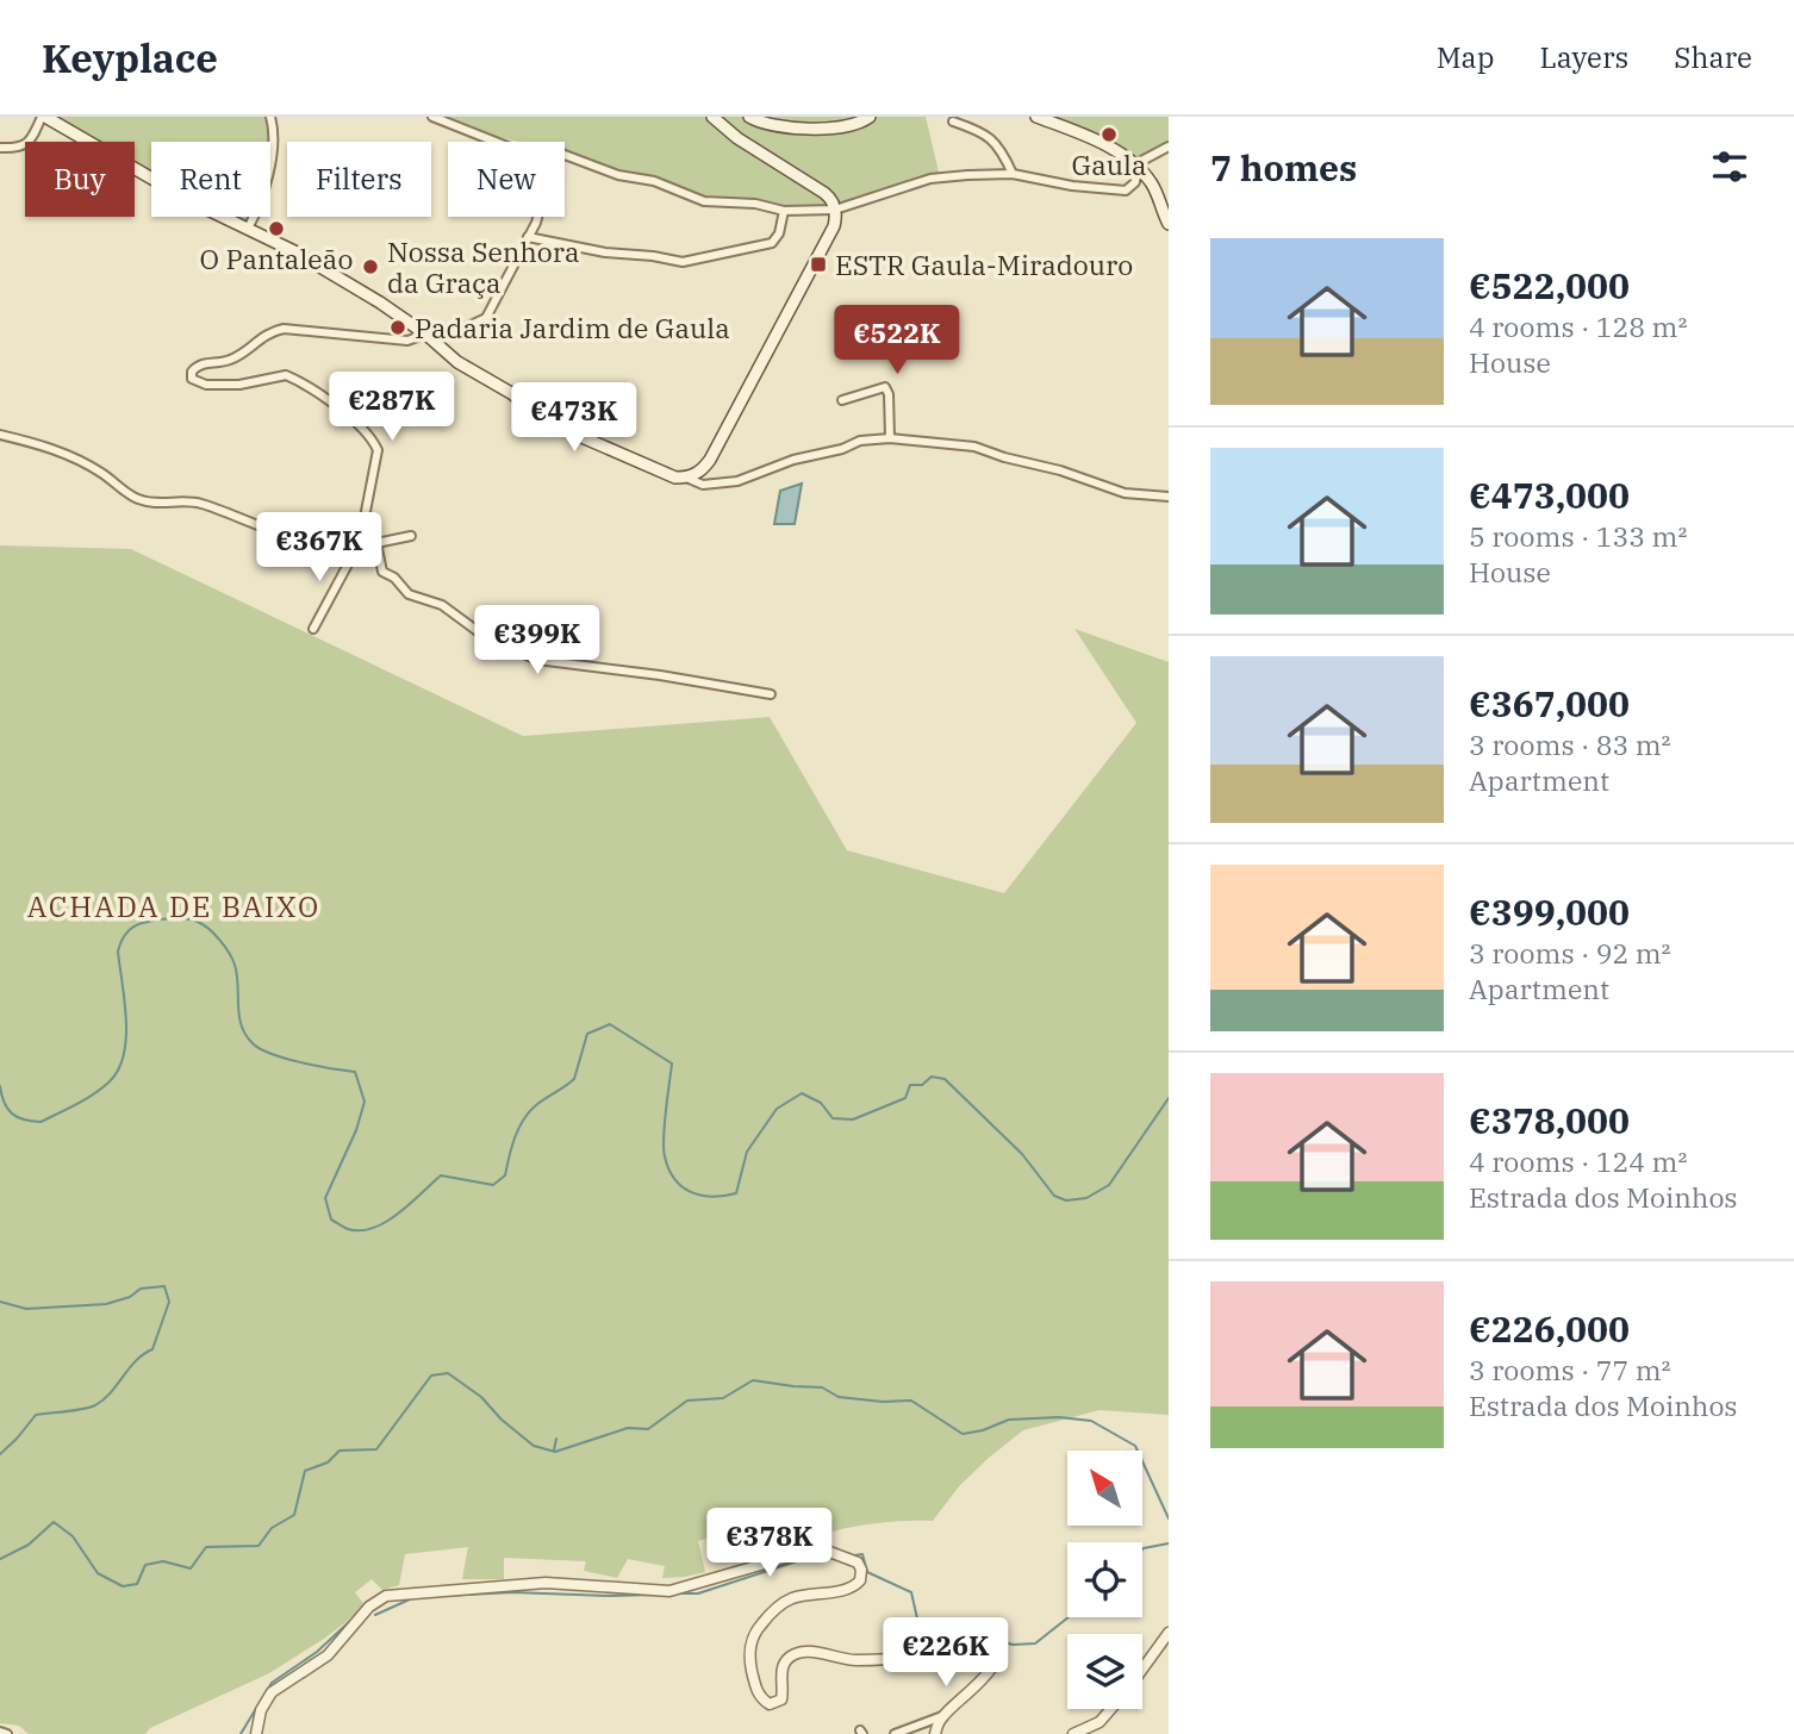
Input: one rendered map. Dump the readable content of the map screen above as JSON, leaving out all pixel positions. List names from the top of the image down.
{
  "districts": ["ACHADA DE BAIXO"],
  "places": {
    "other": [
      "Gaula",
      "O Pantaleão",
      "Nossa Senhora da Graça",
      "Padaria Jardim de Gaula"
    ],
    "transit": ["ESTR Gaula-Miradouro"]
  },
  "north": "top left",
  "page": {
    "header": "Keyplace",
    "nav": ["Map", "Layers", "Share"],
    "heading": "7 homes",
    "chip": [
      "Buy",
      "Rent",
      "Filters",
      "New"
    ],
    "list": [
      {
        "name": "€522,000",
        "note": "4 rooms · 128 m² · House"
      },
      {
        "name": "€473,000",
        "note": "5 rooms · 133 m² · House"
      },
      {
        "name": "€367,000",
        "note": "3 rooms · 83 m² · Apartment"
      },
      {
        "name": "€399,000",
        "note": "3 rooms · 92 m² · Apartment"
      },
      {
        "name": "€378,000",
        "note": "4 rooms · 124 m² · Estrada dos Moinhos"
      },
      {
        "name": "€226,000",
        "note": "3 rooms · 77 m² · Estrada dos Moinhos"
      }
    ],
    "price": [
      "€522K",
      "€287K",
      "€473K",
      "€367K",
      "€399K",
      "€378K",
      "€226K"
    ]
  }
}
